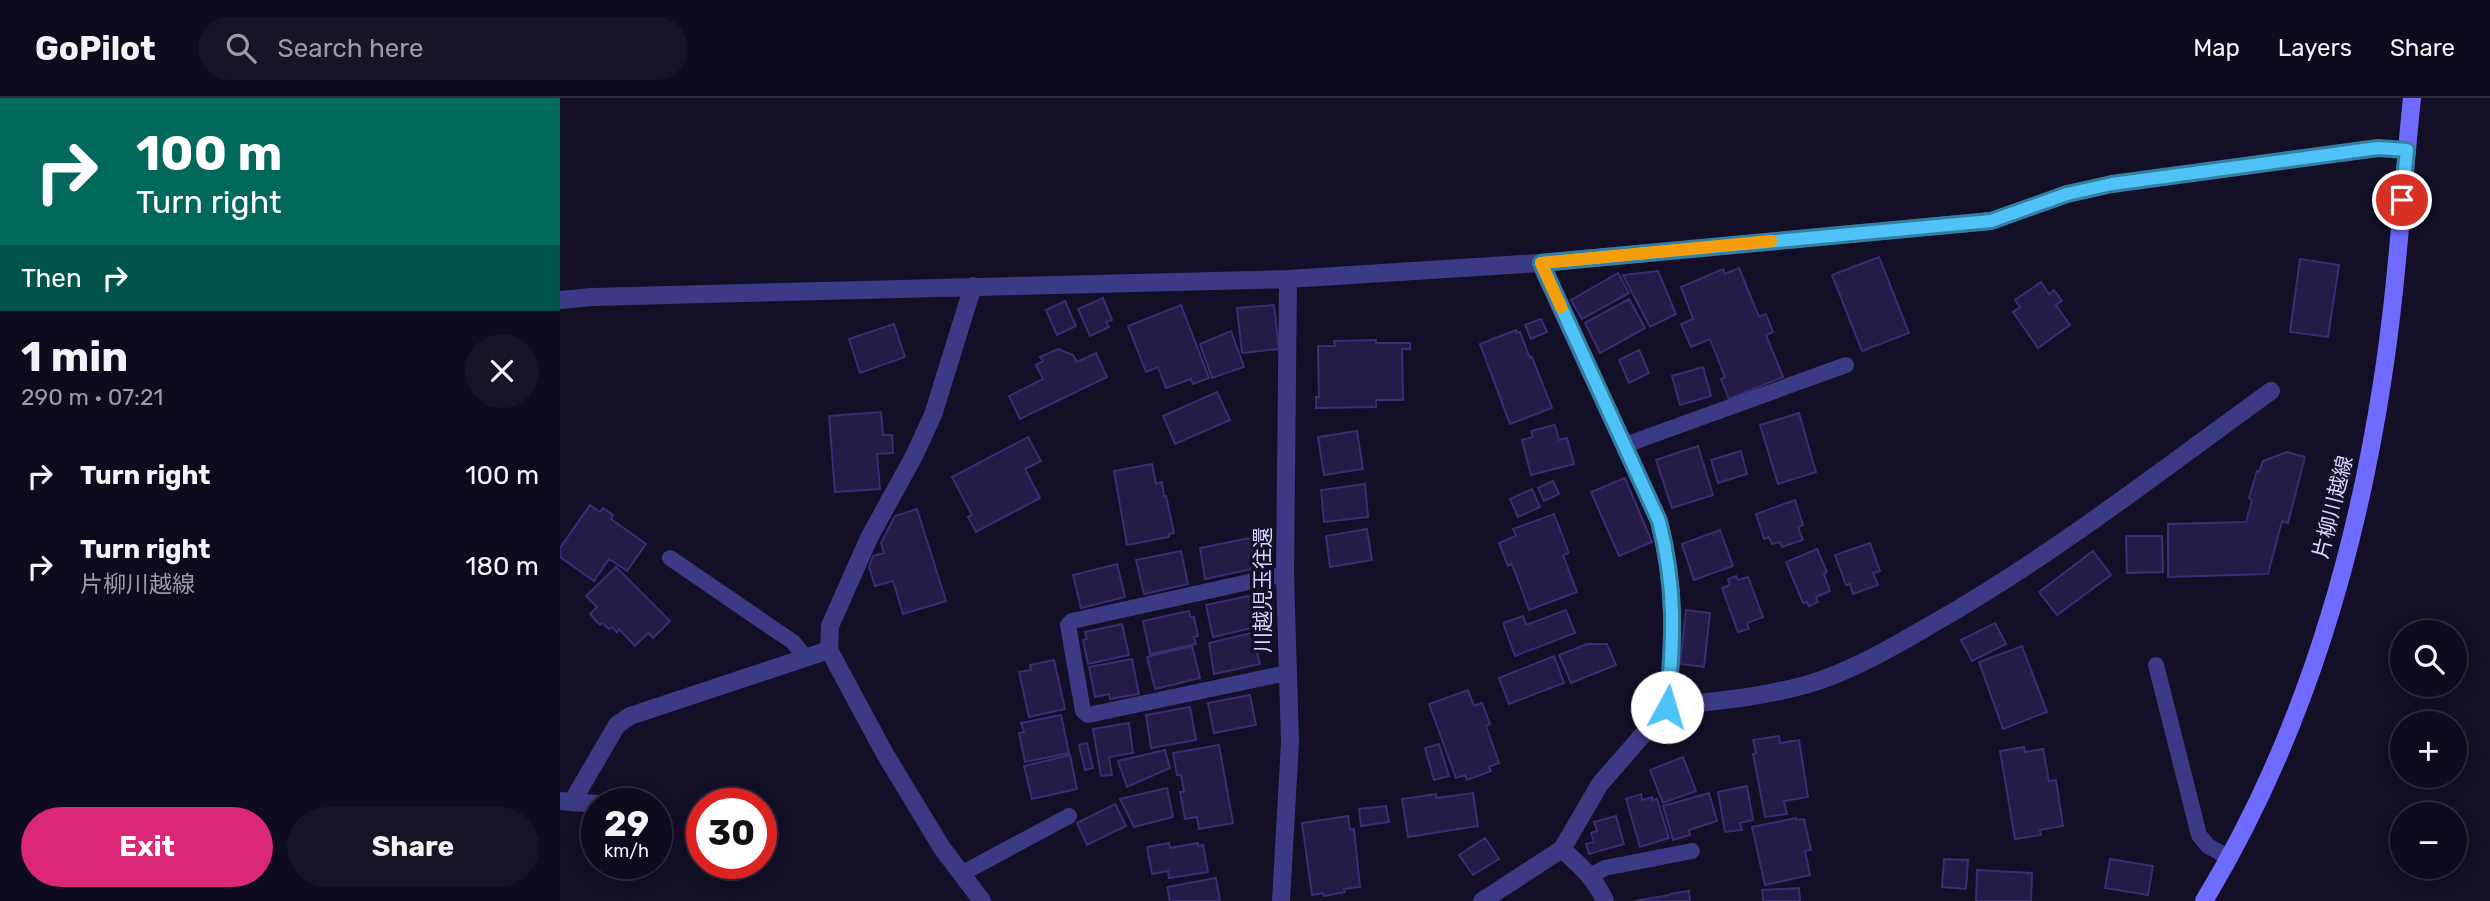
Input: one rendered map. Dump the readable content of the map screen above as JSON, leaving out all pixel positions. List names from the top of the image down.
{
  "streets": {
    "main road": ["片柳川越線"],
    "street": ["川越児玉往還"]
  },
  "page": {
    "header": "GoPilot",
    "search": "Search here",
    "nav": ["Map", "Layers", "Share"],
    "turn": ["100 m", "Turn right"],
    "then": "Then",
    "heading": ["1 min", "290 m · 07:21"],
    "list": [
      {
        "name": "Turn right",
        "value": "100 m"
      },
      {
        "name": "Turn right",
        "note": "片柳川越線",
        "value": "180 m"
      }
    ],
    "map_buttons": ["+", "−"],
    "speed": "29 km/h",
    "limit": "30",
    "buttons": ["Exit", "Share"]
  }
}
